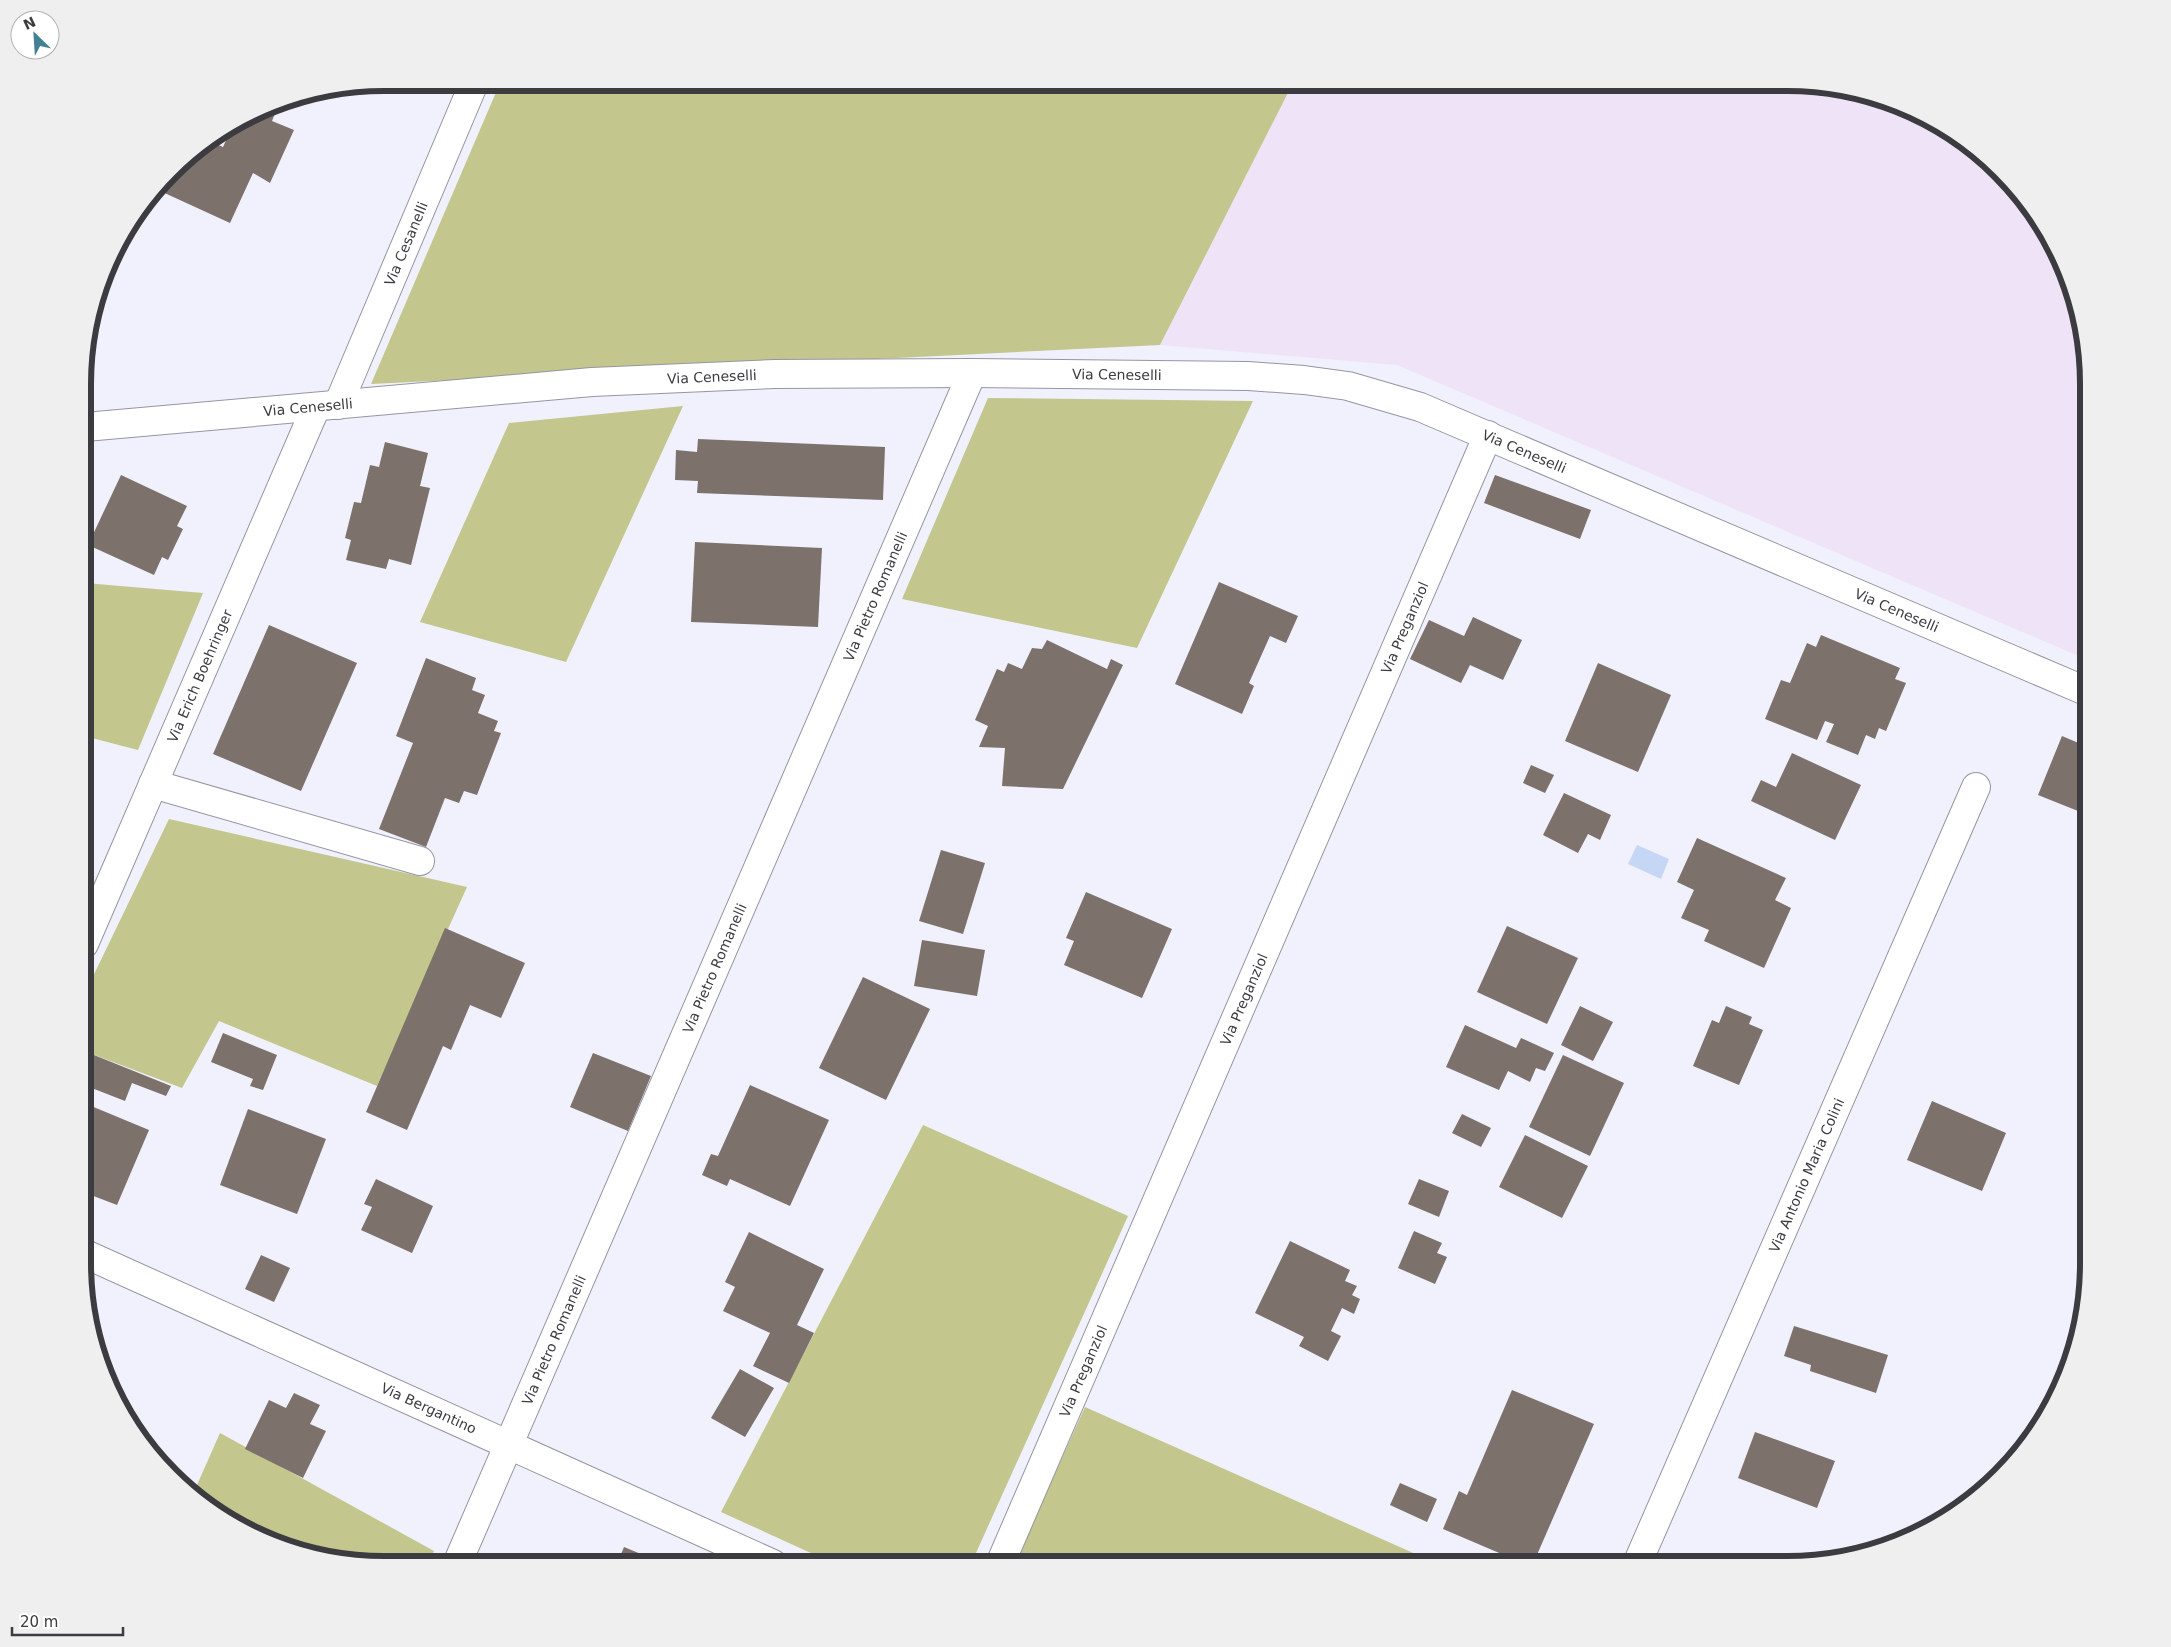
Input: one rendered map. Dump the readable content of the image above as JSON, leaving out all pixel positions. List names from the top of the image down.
{
  "streets": {
    "street": [
      "Via Cesanelli",
      "Via Ceneselli",
      "Via Pietro Romanelli",
      "Via Preganziol",
      "Via Erich Boehringer",
      "Via Antonio Maria Colini",
      "Via Bergantino"
    ]
  },
  "crossings": [
    ["Via Cesanelli", "Via Ceneselli"],
    ["Via Cesanelli", "Via Erich Boehringer"],
    ["Via Ceneselli", "Via Pietro Romanelli"],
    ["Via Ceneselli", "Via Preganziol"],
    ["Via Ceneselli", "Via Erich Boehringer"],
    ["Via Pietro Romanelli", "Via Bergantino"]
  ],
  "scale_bar": "20 m",
  "north": "top left"
}
